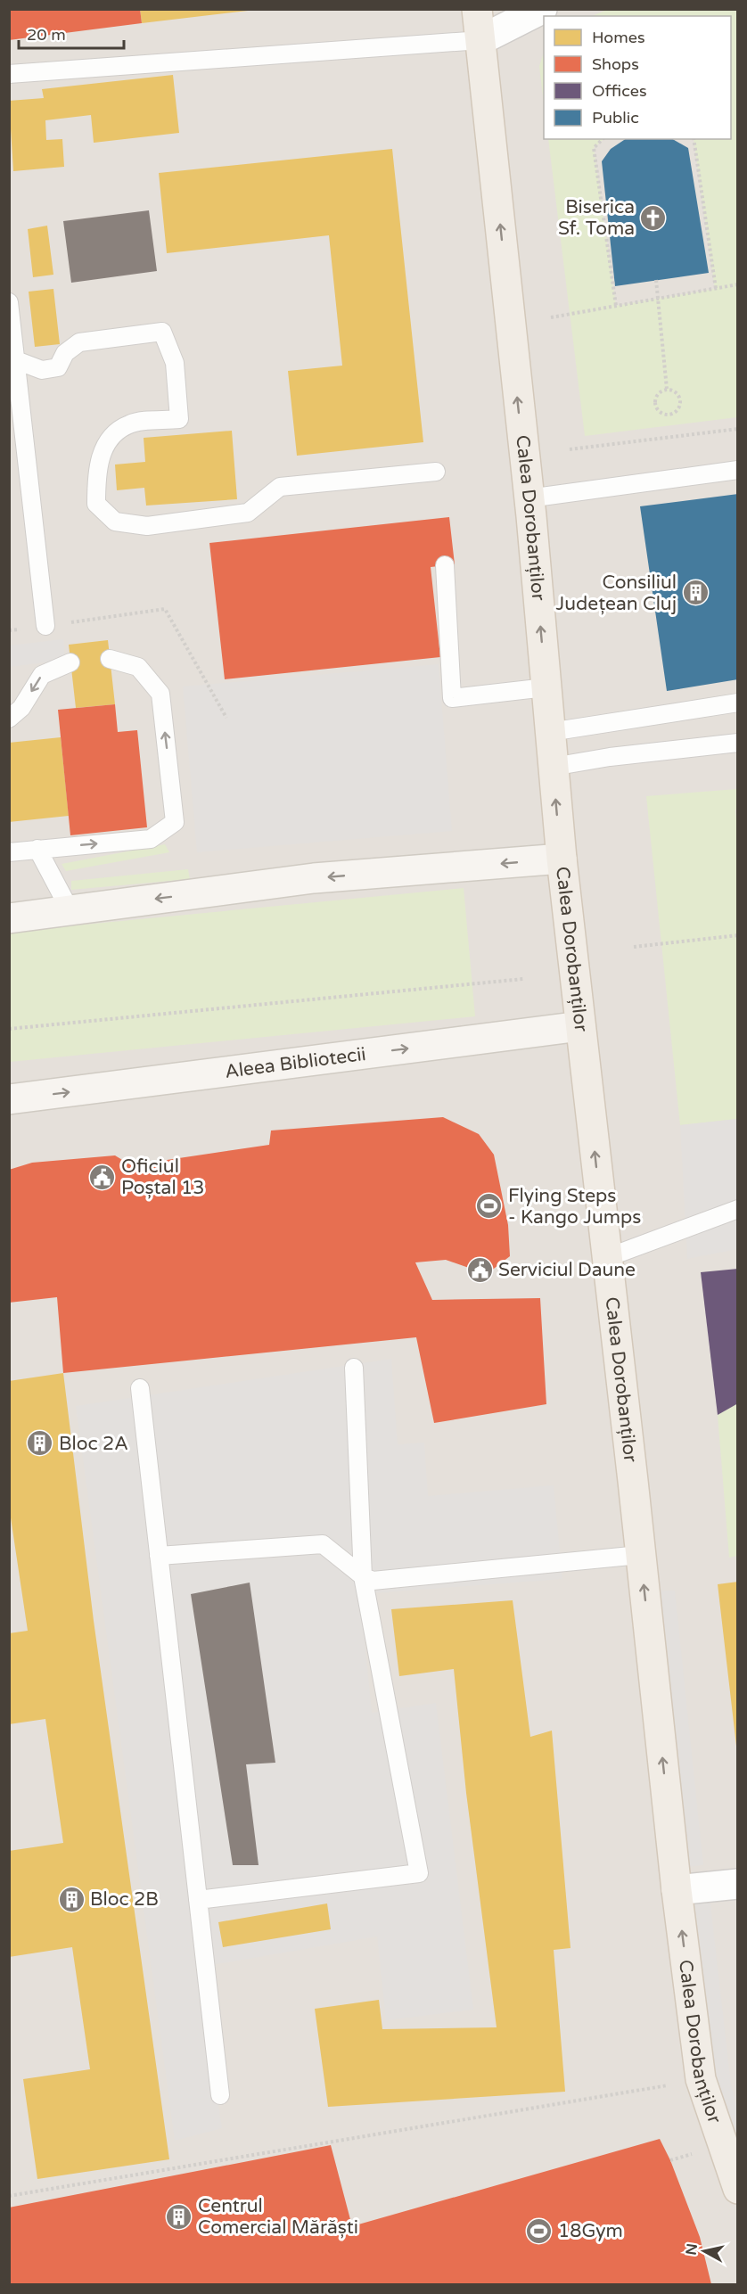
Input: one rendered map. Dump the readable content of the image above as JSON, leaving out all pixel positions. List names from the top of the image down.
{
  "streets": {
    "main road": ["Calea Dorobanților", "Aleea Bibliotecii"]
  },
  "crossings": [
    ["Calea Dorobanților", "Aleea Bibliotecii"]
  ],
  "one_way": ["Calea Dorobanților"],
  "places": {
    "church": ["Biserica Sf. Toma"],
    "building": [
      "Consiliul Județean Cluj",
      "Bloc 2A",
      "Bloc 2B",
      "Centrul Comercial Mărăști"
    ],
    "public building": ["Oficiul Poștal 13", "Serviciul Daune"],
    "sports": ["Flying Steps - Kango Jumps", "18Gym"]
  },
  "legend": [
    "Homes",
    "Shops",
    "Offices",
    "Public"
  ],
  "scale_bar": "20 m",
  "north": "left"
}
